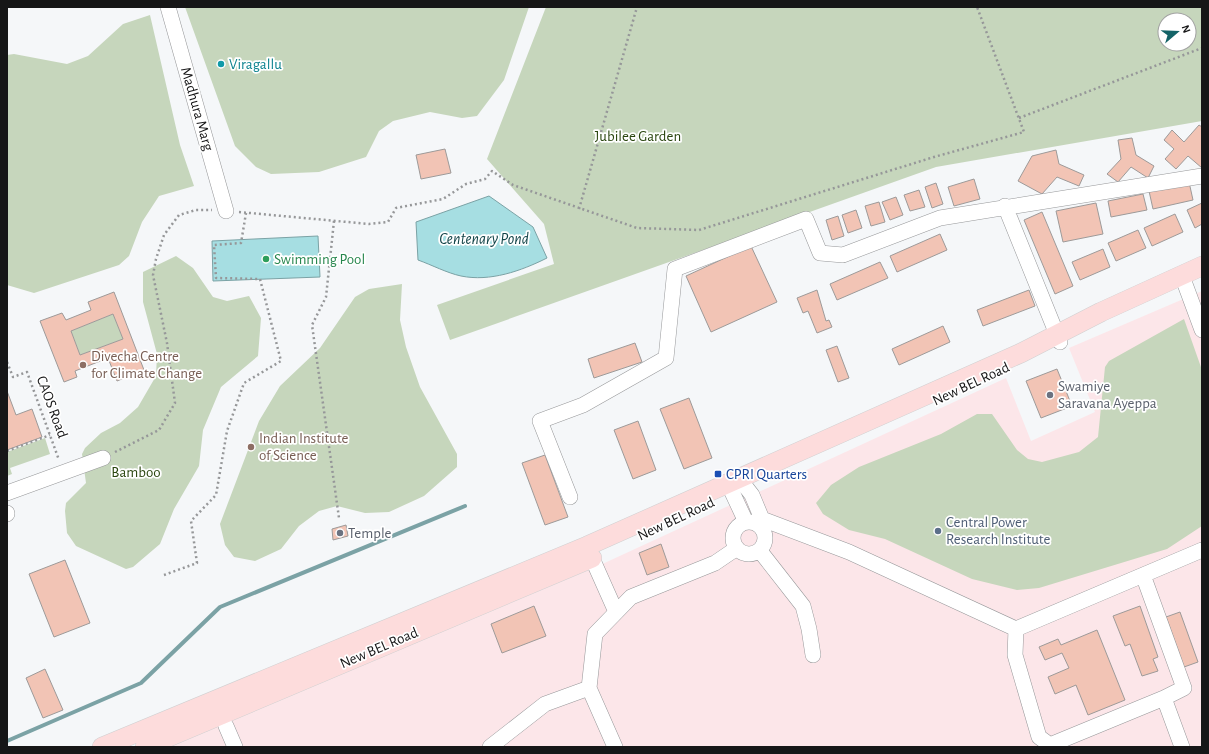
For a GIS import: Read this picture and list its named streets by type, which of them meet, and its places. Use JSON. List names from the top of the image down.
{
  "streets": {
    "main road": ["New BEL Road"],
    "street": ["Madhura Marg"],
    "path": ["CAOS Road"]
  },
  "water": ["Centenary Pond"],
  "parks": ["Jubilee Garden", "Bamboo"],
  "places": {
    "other": [
      "Viragallu",
      "Swimming Pool",
      "Divecha Centre for Climate Change",
      "Swamiye Saravana Ayeppa",
      "Indian Institute of Science",
      "Central Power Research Institute",
      "Temple"
    ],
    "transit": ["CPRI Quarters"]
  },
  "north": "right"
}
